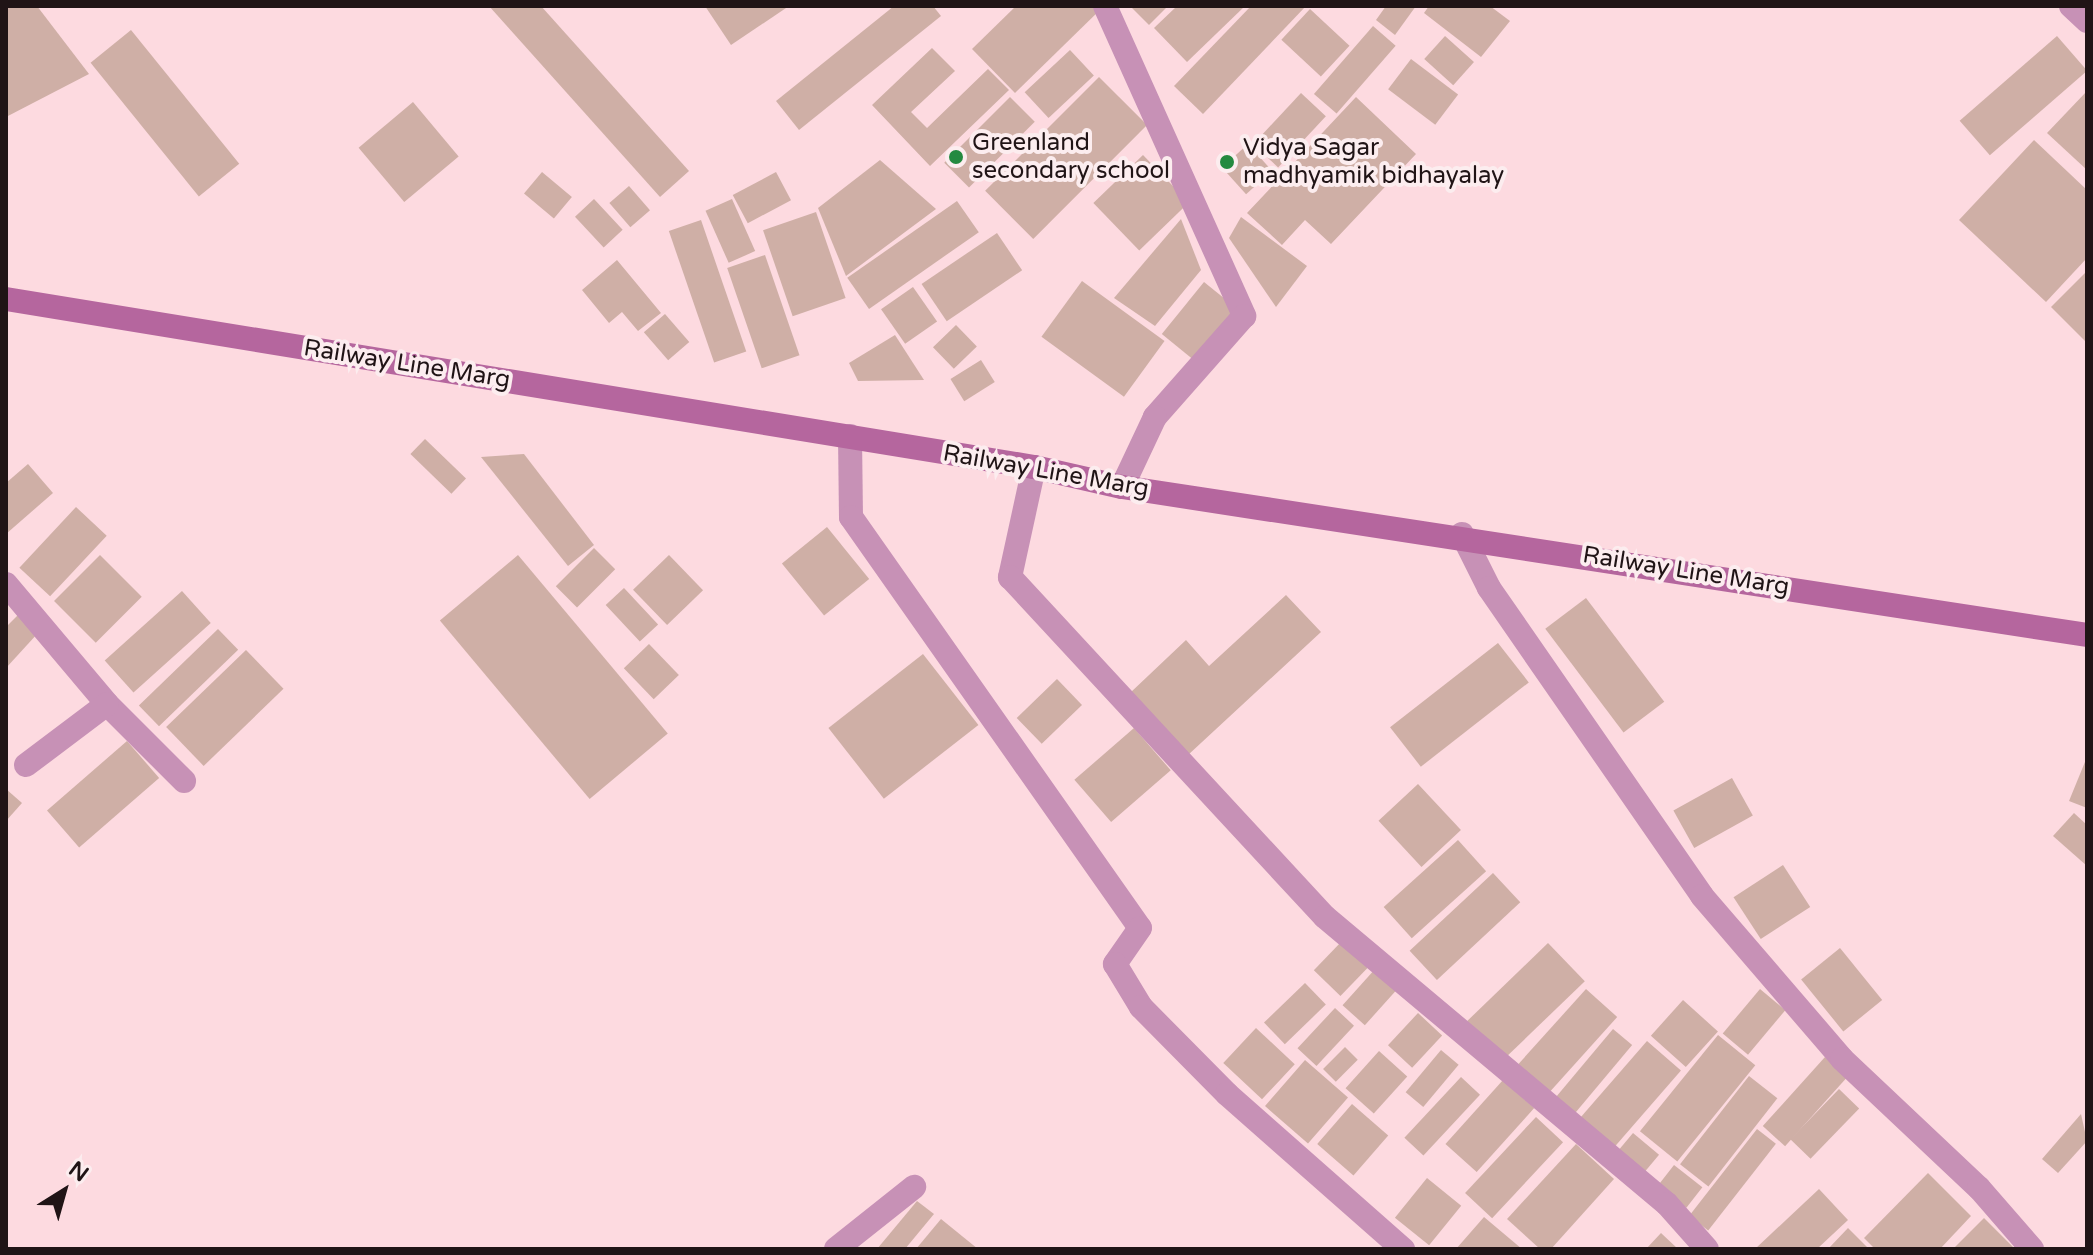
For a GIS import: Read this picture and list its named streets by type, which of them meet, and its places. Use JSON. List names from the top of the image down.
{
  "streets": {
    "main road": ["Railway Line Marg"]
  },
  "places": ["Greenland secondary school", "Vidya Sagar madhyamik bidhayalay"],
  "north": "top right"
}
